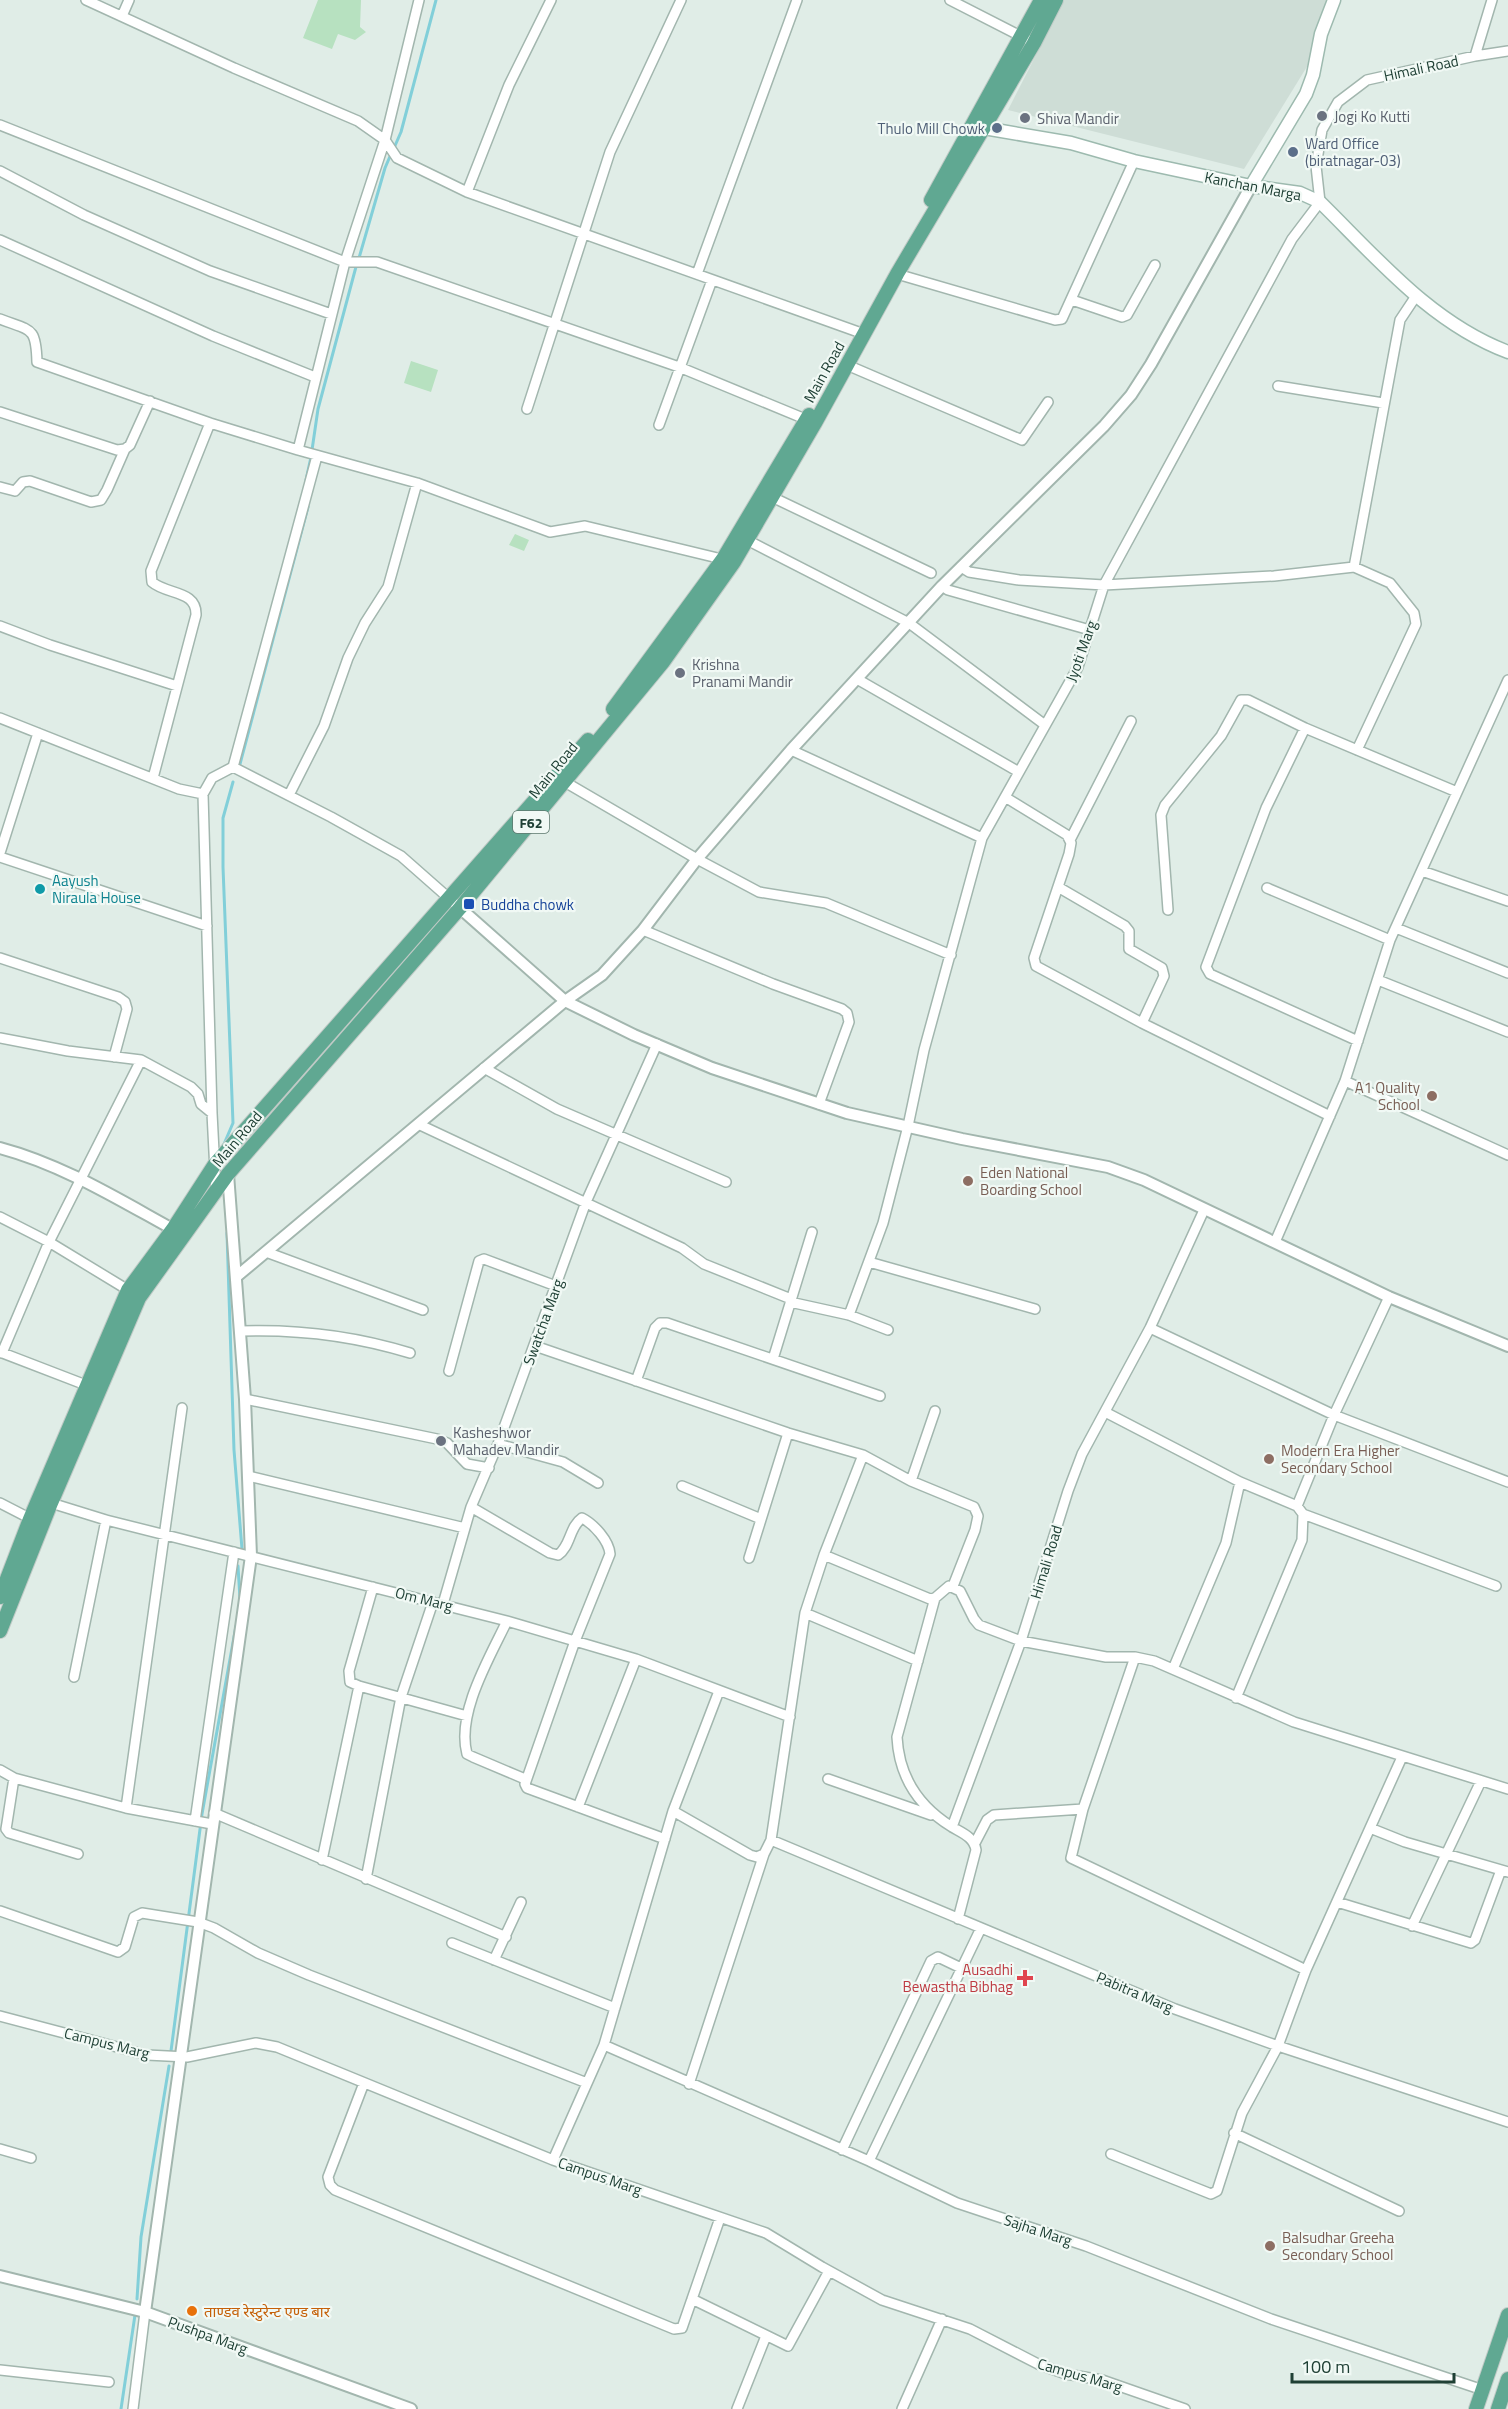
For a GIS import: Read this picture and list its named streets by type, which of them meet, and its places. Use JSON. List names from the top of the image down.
{
  "streets": {
    "main road": ["Kanchan Marga", "Main Road", "F62"],
    "street": [
      "Himali Road",
      "Jyoti Marg",
      "Swatcha Marg",
      "Om Marg",
      "Pabitra Marg",
      "Campus Marg",
      "Sajha Marg",
      "Pushpa Marg"
    ]
  },
  "crossings": [
    ["Himali Road", "Kanchan Marga"],
    ["Himali Road", "Jyoti Marg"],
    ["Kanchan Marga", "Main Road"],
    ["Kanchan Marga", "Jyoti Marg"],
    ["Main Road", "Om Marg"],
    ["Swatcha Marg", "Om Marg"]
  ],
  "places": {
    "other": [
      "Jogi Ko Kutti",
      "Shiva Mandir",
      "Thulo Mill Chowk",
      "Ward Office (biratnagar-03)",
      "Krishna Pranami Mandir",
      "Aayush Niraula House",
      "A1 Quality School",
      "Eden National Boarding School",
      "Kasheshwor Mahadev Mandir",
      "Modern Era Higher Secondary School",
      "Balsudhar Greeha Secondary School",
      "ताण्डव रेस्टुरेन्ट एण्ड बार"
    ],
    "transit": ["Buddha chowk"],
    "health": ["Ausadhi Bewastha Bibhag"]
  },
  "scale_bar": "100 m"
}
